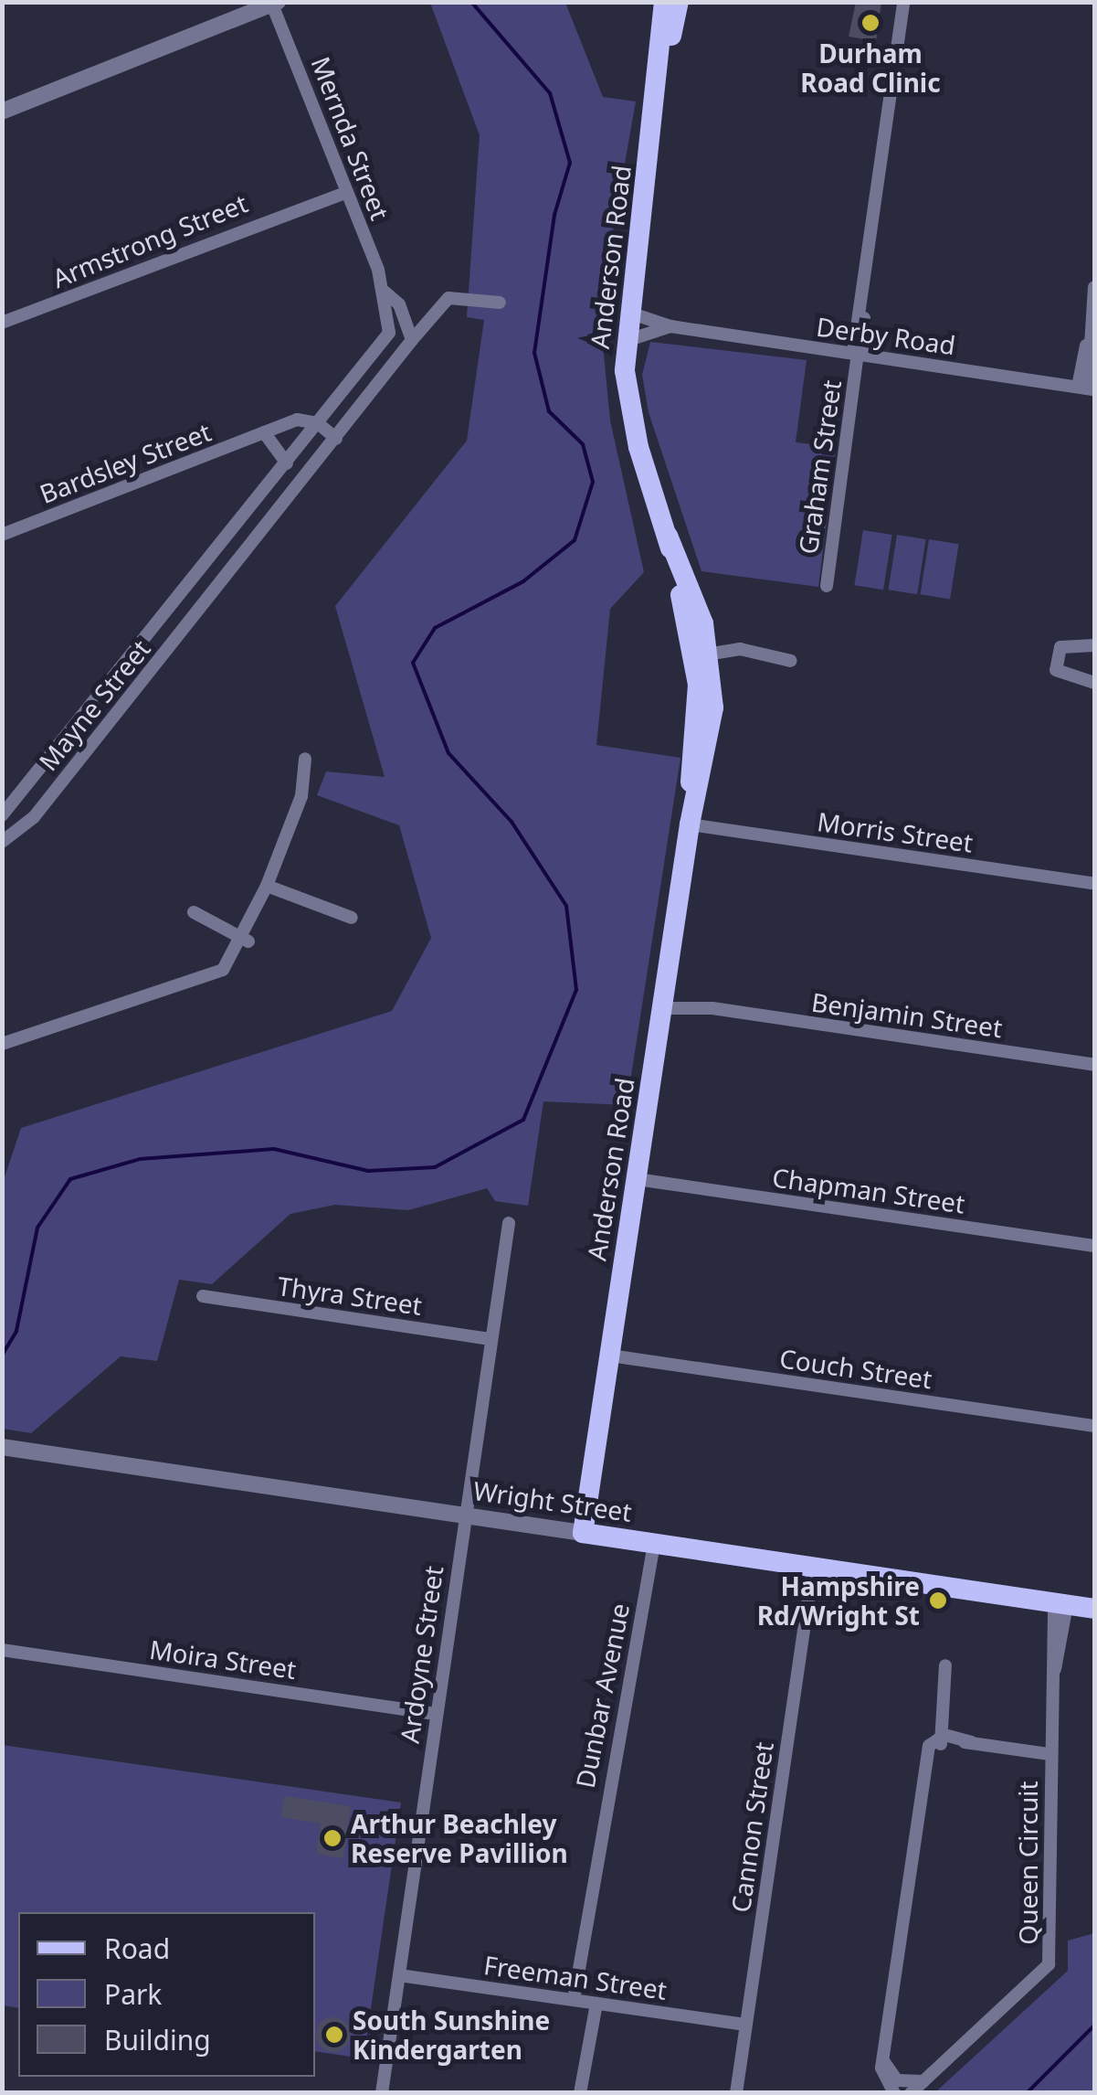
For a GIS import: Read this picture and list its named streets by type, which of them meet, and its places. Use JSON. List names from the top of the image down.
{
  "streets": {
    "main road": ["Anderson Road", "Wright Street"],
    "street": [
      "Mernda Street",
      "Armstrong Street",
      "Derby Road",
      "Bardsley Street",
      "Graham Street",
      "Mayne Street",
      "Morris Street",
      "Benjamin Street",
      "Chapman Street",
      "Thyra Street",
      "Couch Street",
      "Ardoyne Street",
      "Moira Street",
      "Dunbar Avenue",
      "Cannon Street",
      "Queen Circuit",
      "Freeman Street"
    ]
  },
  "crossings": [
    ["Mernda Street", "Armstrong Street"],
    ["Mernda Street", "Mayne Street"],
    ["Anderson Road", "Derby Road"],
    ["Anderson Road", "Morris Street"],
    ["Anderson Road", "Benjamin Street"],
    ["Anderson Road", "Chapman Street"],
    ["Anderson Road", "Couch Street"],
    ["Anderson Road", "Wright Street"],
    ["Derby Road", "Graham Street"],
    ["Bardsley Street", "Mayne Street"],
    ["Thyra Street", "Ardoyne Street"],
    ["Wright Street", "Ardoyne Street"],
    ["Wright Street", "Dunbar Avenue"],
    ["Wright Street", "Cannon Street"],
    ["Wright Street", "Queen Circuit"],
    ["Ardoyne Street", "Moira Street"],
    ["Ardoyne Street", "Freeman Street"],
    ["Dunbar Avenue", "Freeman Street"],
    ["Cannon Street", "Freeman Street"]
  ],
  "places": [
    "Durham Road Clinic",
    "Hampshire Rd/Wright St",
    "Arthur Beachley Reserve Pavillion",
    "South Sunshine Kindergarten"
  ],
  "legend": ["Road", "Park", "Building"]
}
